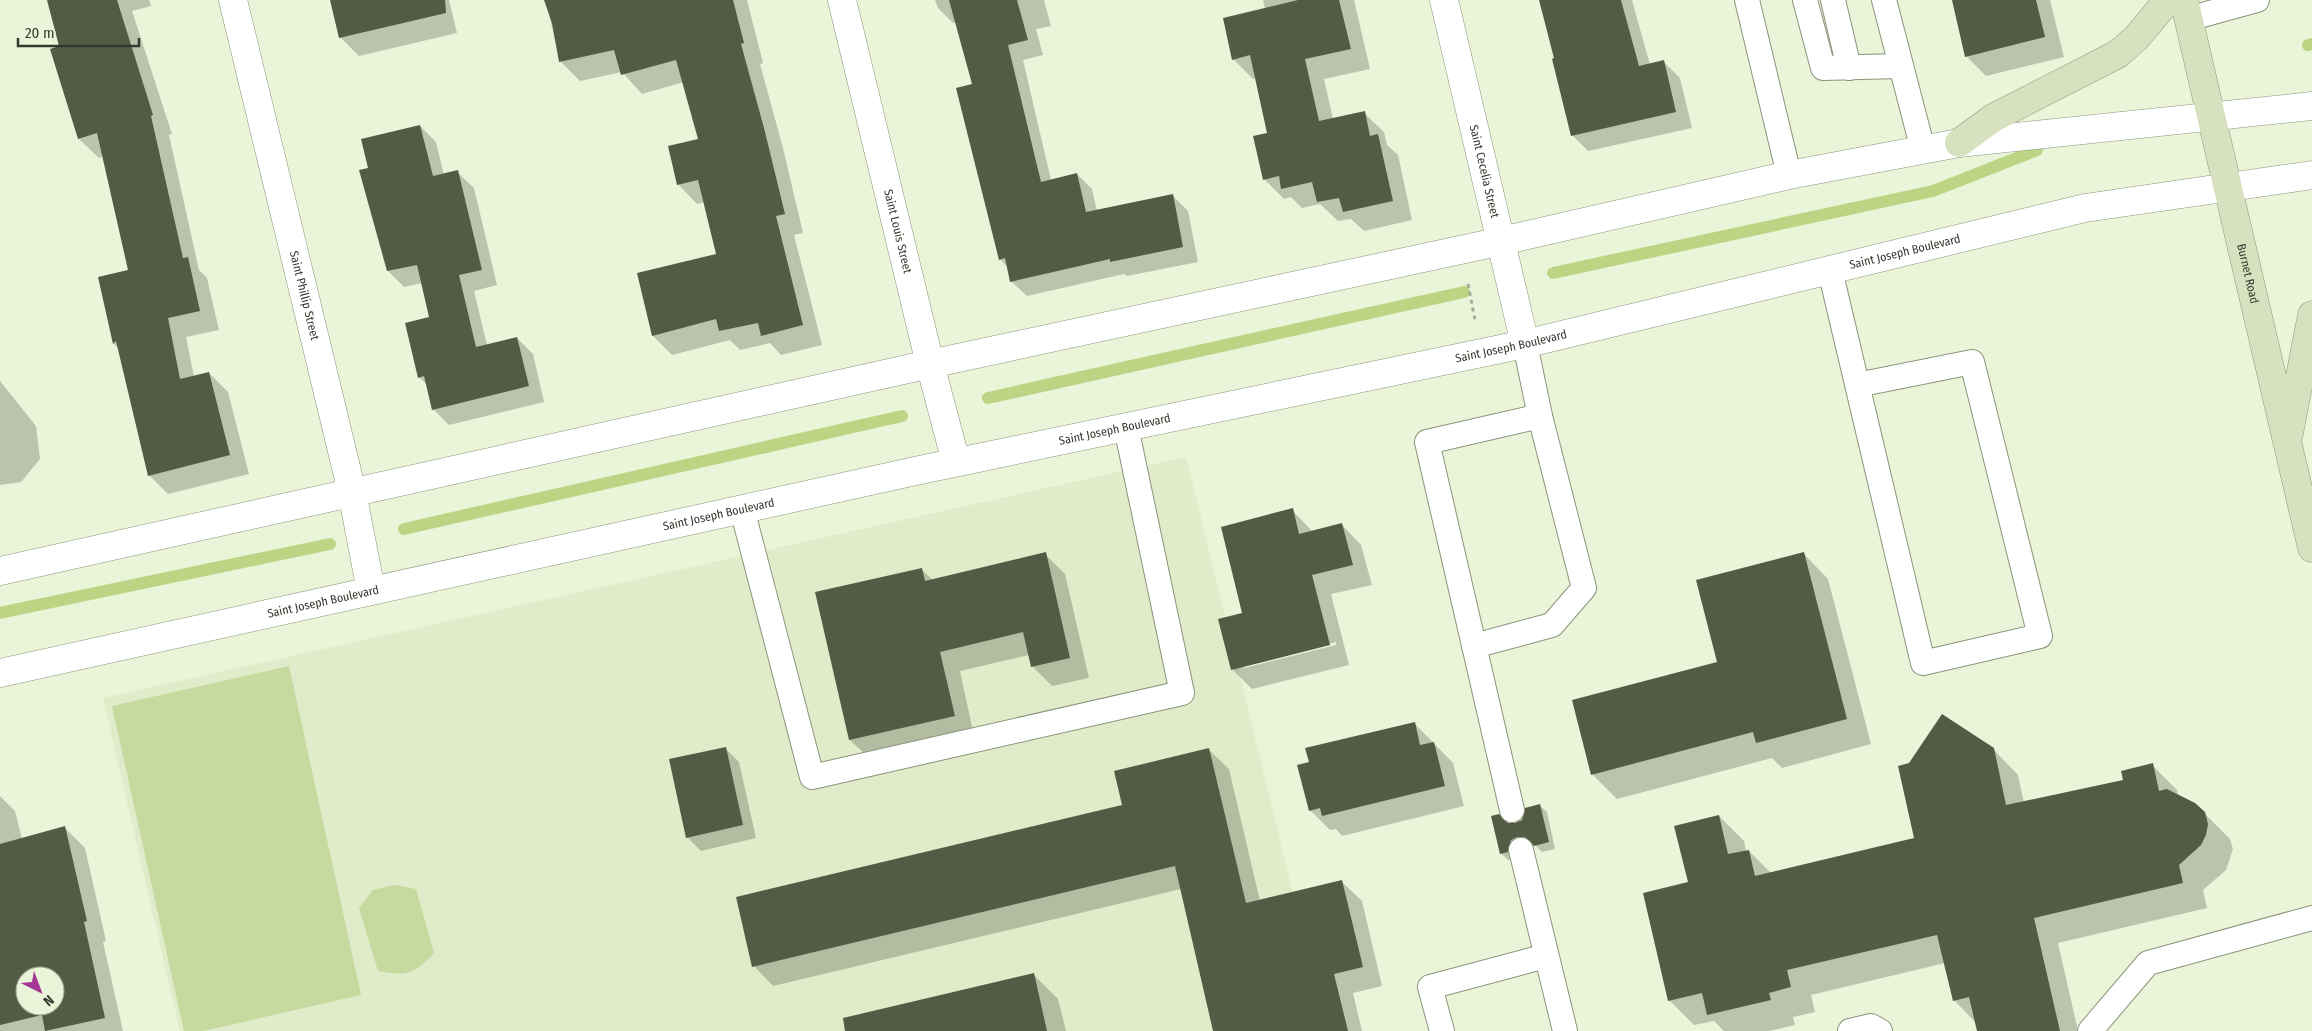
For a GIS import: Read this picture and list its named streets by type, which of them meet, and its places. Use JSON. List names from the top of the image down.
{
  "streets": {
    "main road": ["Burnet Road"],
    "street": [
      "Saint Cecelia Street",
      "Saint Louis Street",
      "Saint Joseph Boulevard",
      "Saint Phillip Street"
    ]
  },
  "crossings": [
    ["Saint Cecelia Street", "Saint Joseph Boulevard"],
    ["Saint Louis Street", "Saint Joseph Boulevard"],
    ["Saint Joseph Boulevard", "Burnet Road"],
    ["Saint Joseph Boulevard", "Saint Phillip Street"]
  ],
  "scale_bar": "20 m",
  "north": "bottom right"
}
